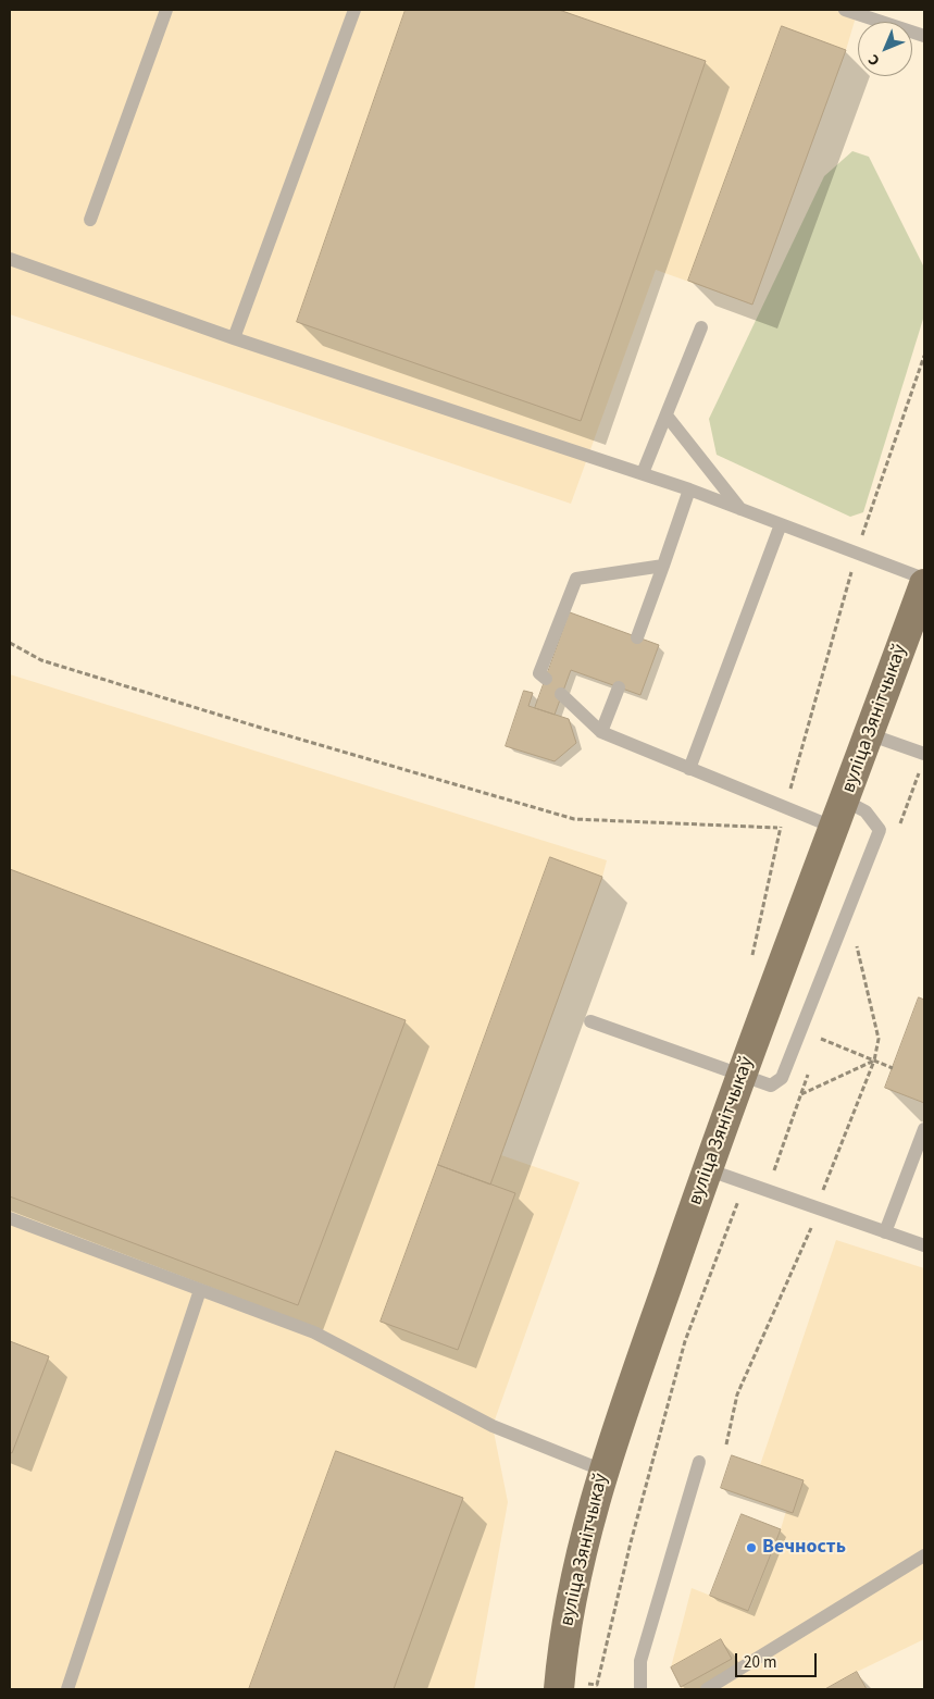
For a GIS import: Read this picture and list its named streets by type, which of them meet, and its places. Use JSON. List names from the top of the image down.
{
  "streets": {
    "main road": ["вуліца Зянітчыкаў"]
  },
  "places": ["Вечность"],
  "scale_bar": "20 m",
  "north": "bottom left"
}
